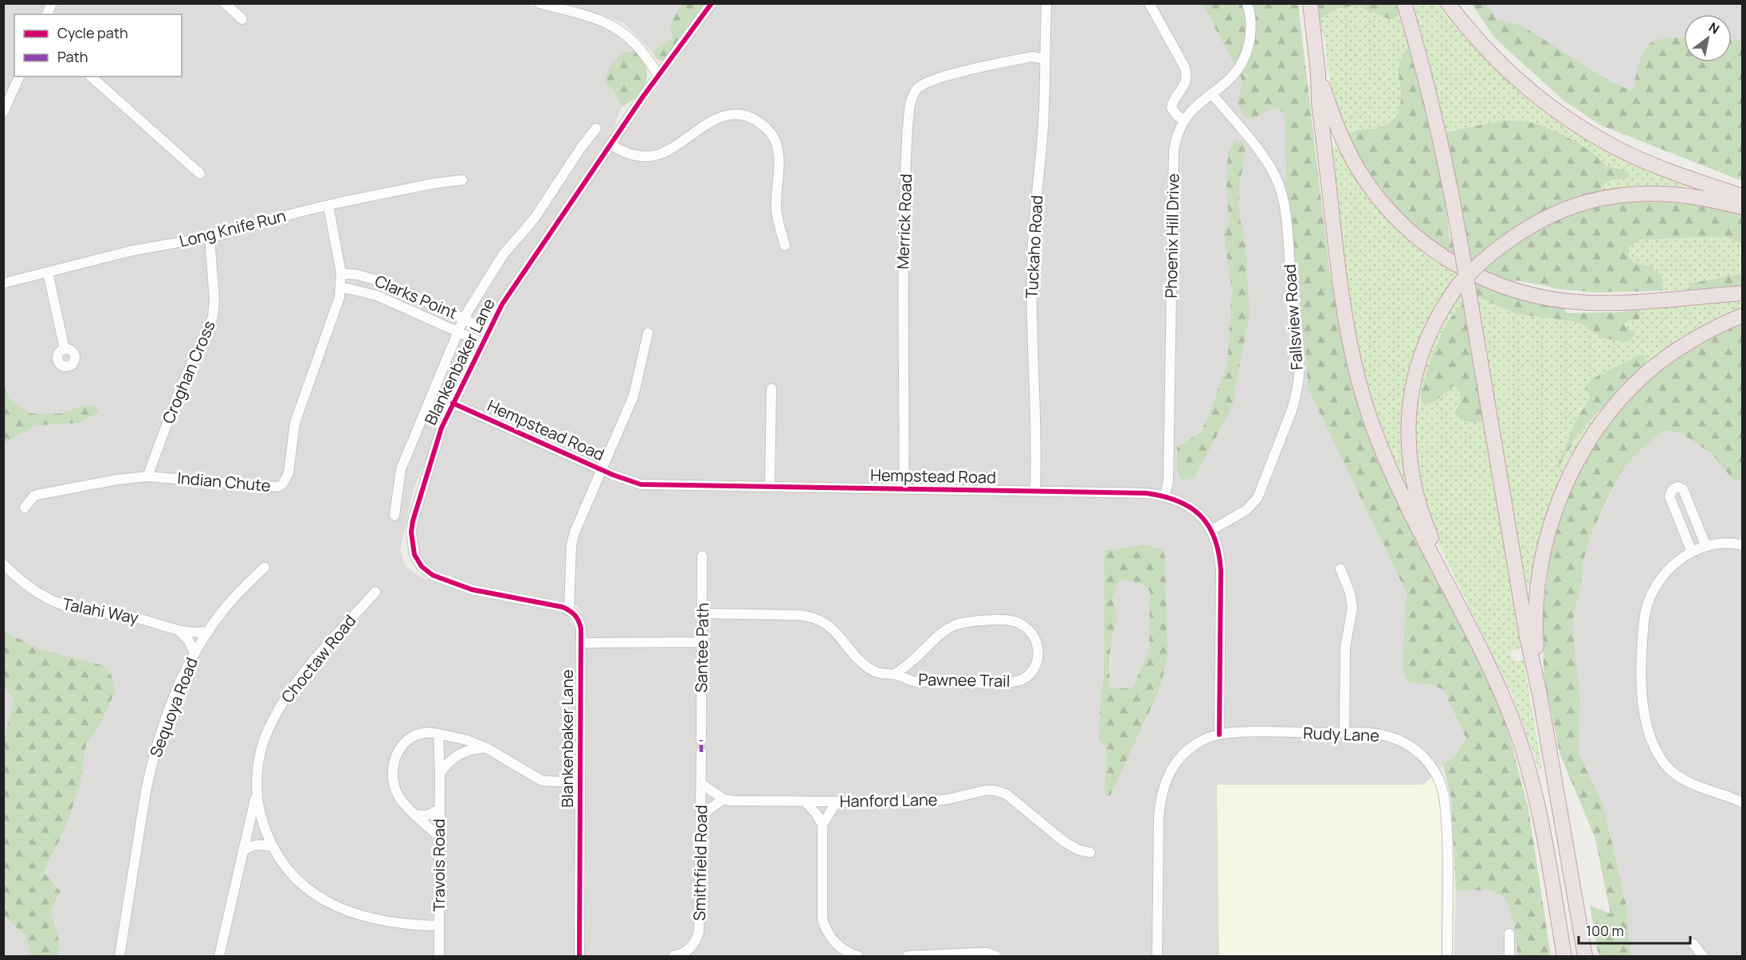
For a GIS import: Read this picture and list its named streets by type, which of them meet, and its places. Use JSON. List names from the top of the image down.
{
  "streets": {
    "street": [
      "Merrick Road",
      "Long Knife Run",
      "Phoenix Hill Drive",
      "Tuckaho Road",
      "Clarks Point",
      "Fallsview Road",
      "Blankenbaker Lane",
      "Croghan Cross",
      "Hempstead Road",
      "Indian Chute",
      "Talahi Way",
      "Santee Path",
      "Choctaw Road",
      "Pawnee Trail",
      "Sequoya Road",
      "Rudy Lane",
      "Hanford Lane",
      "Smithfield Road",
      "Travois Road"
    ]
  },
  "crossings": [
    ["Merrick Road", "Tuckaho Road"],
    ["Merrick Road", "Hempstead Road"],
    ["Long Knife Run", "Croghan Cross"],
    ["Long Knife Run", "Indian Chute"],
    ["Phoenix Hill Drive", "Fallsview Road"],
    ["Phoenix Hill Drive", "Hempstead Road"],
    ["Tuckaho Road", "Hempstead Road"],
    ["Clarks Point", "Blankenbaker Lane"],
    ["Clarks Point", "Indian Chute"],
    ["Fallsview Road", "Hempstead Road"],
    ["Blankenbaker Lane", "Hempstead Road"],
    ["Croghan Cross", "Indian Chute"],
    ["Hempstead Road", "Rudy Lane"],
    ["Talahi Way", "Sequoya Road"],
    ["Santee Path", "Pawnee Trail"],
    ["Choctaw Road", "Travois Road"]
  ],
  "legend": ["Cycle path", "Path"],
  "scale_bar": "100 m",
  "north": "top right"
}
